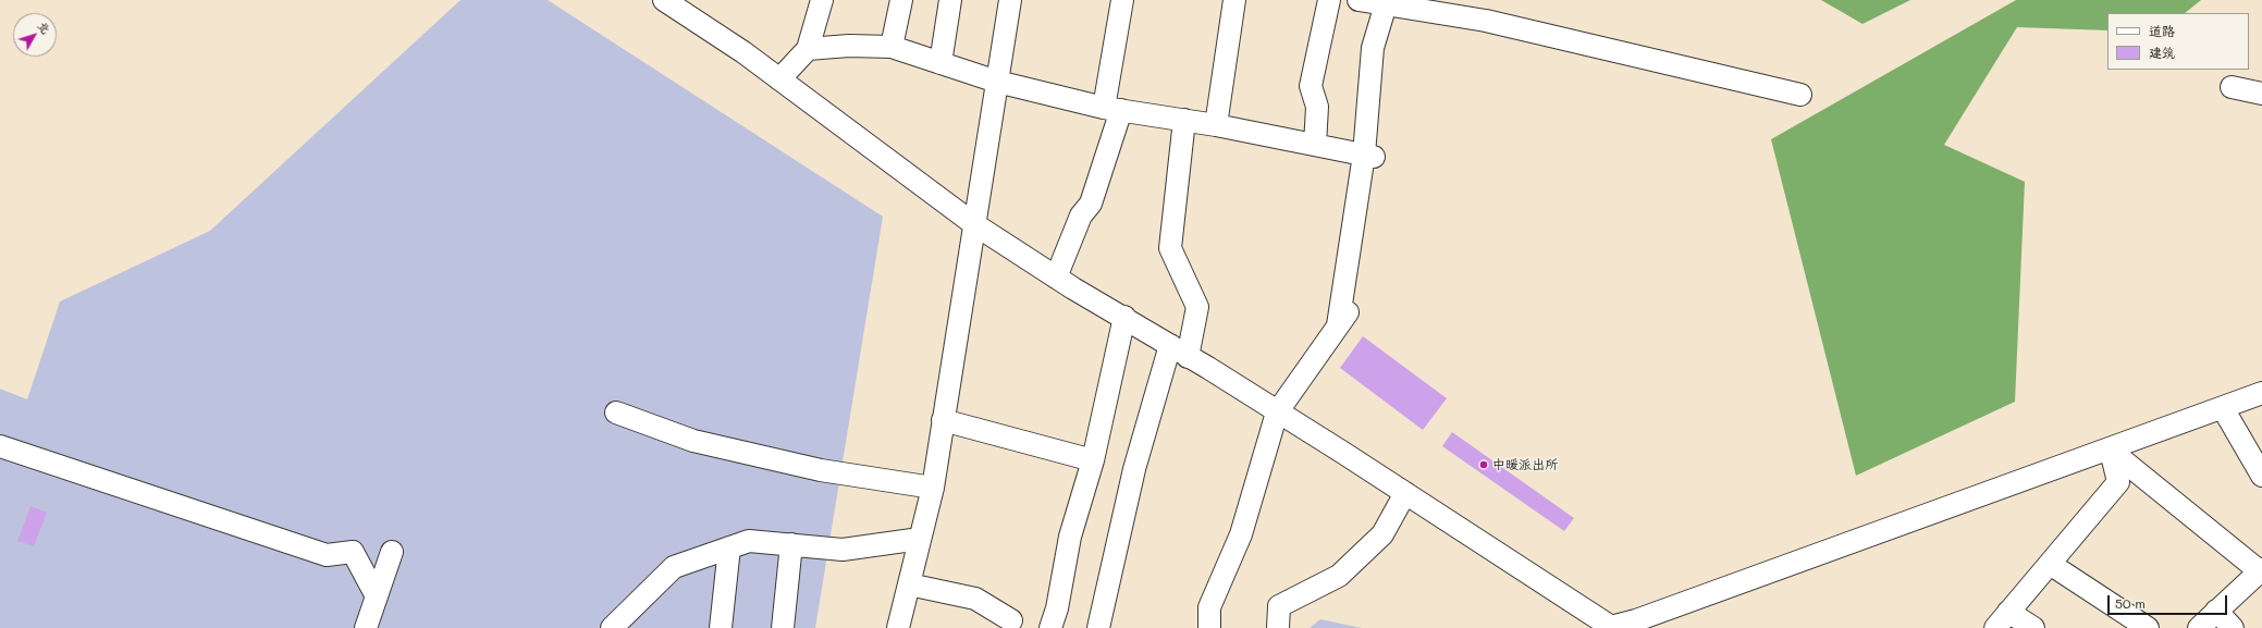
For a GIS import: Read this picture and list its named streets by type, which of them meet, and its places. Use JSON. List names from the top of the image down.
{
  "places": ["中暖派出所"],
  "legend": ["道路", "建筑"],
  "scale_bar": "50 m",
  "north": "top right"
}
